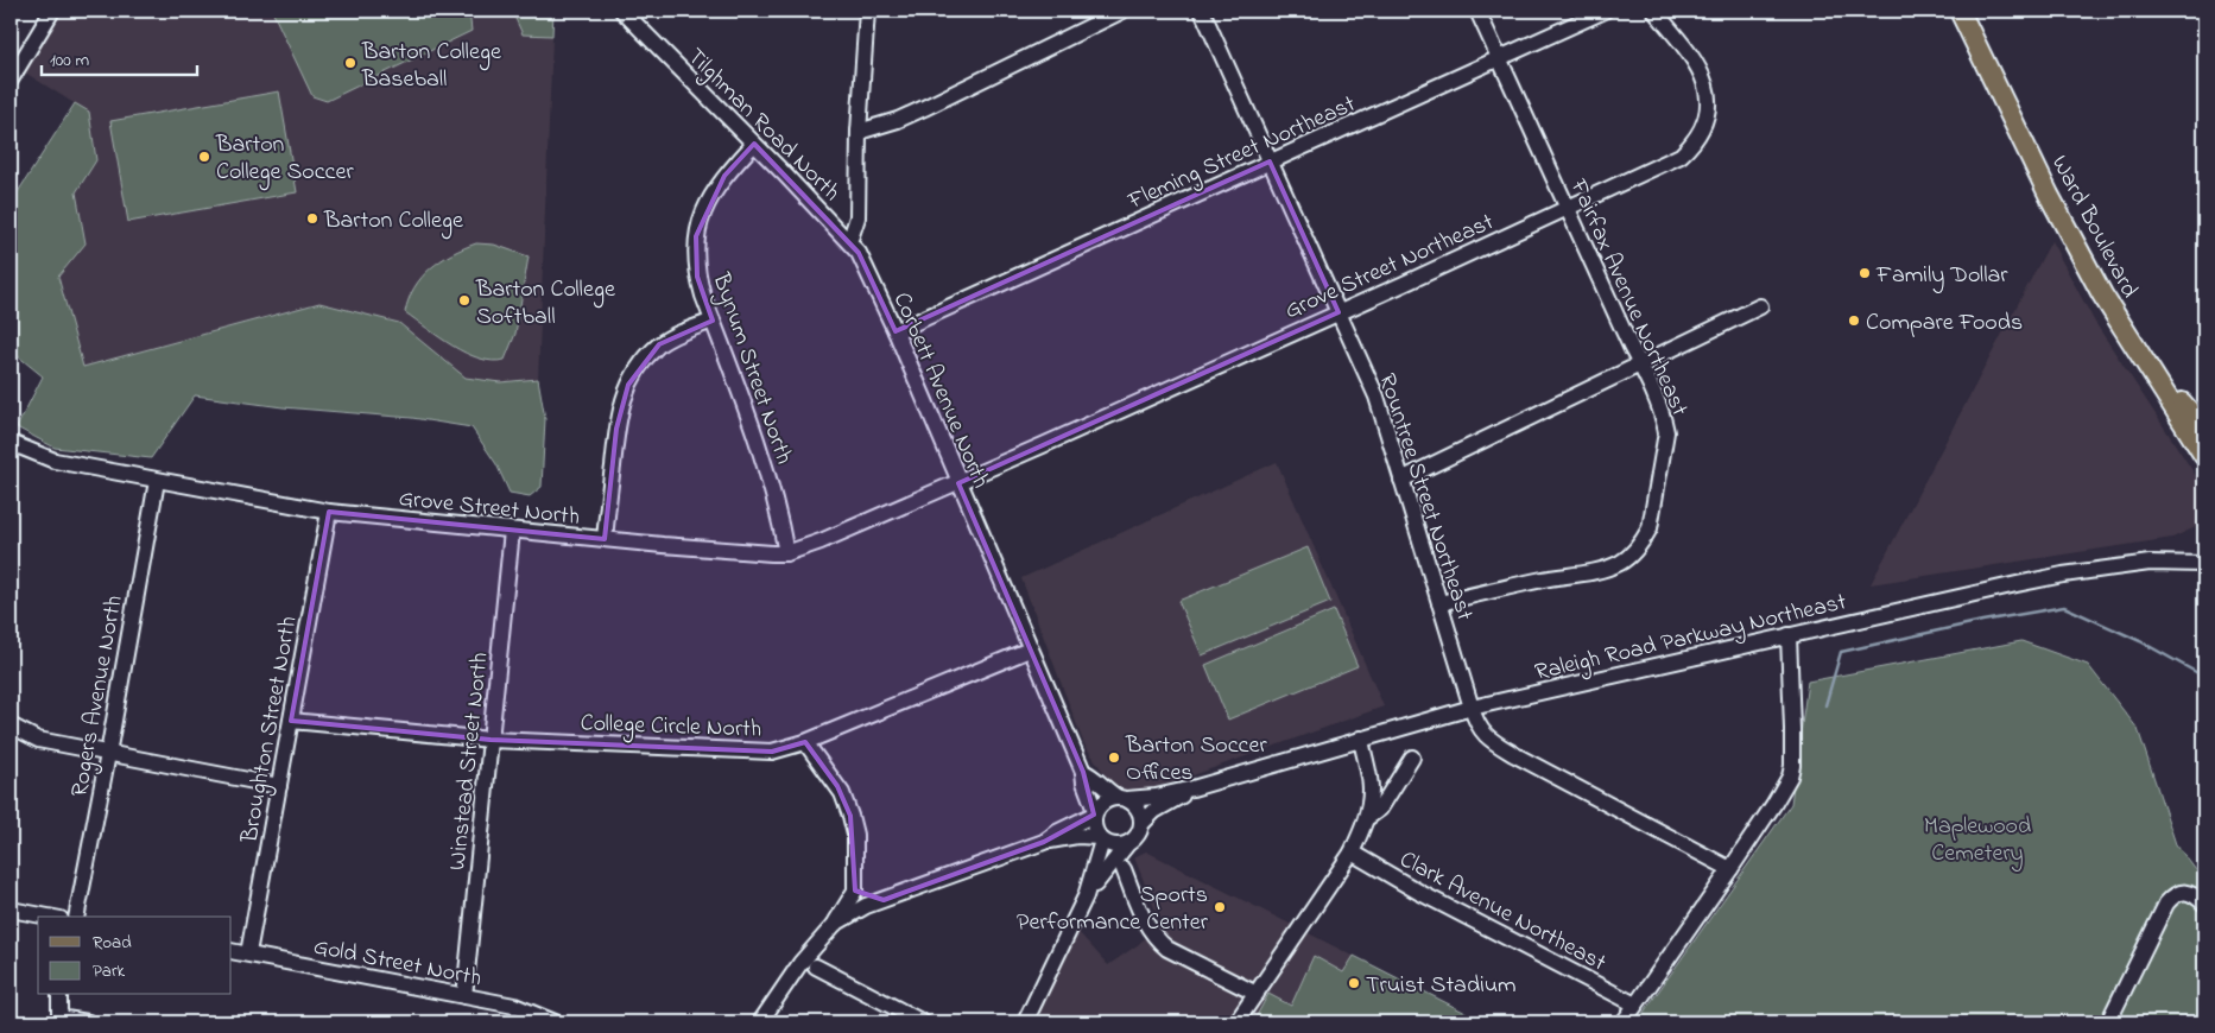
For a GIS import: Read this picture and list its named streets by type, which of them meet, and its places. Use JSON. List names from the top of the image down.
{
  "streets": {
    "main road": ["Ward Boulevard"],
    "street": [
      "Tilghman Road North",
      "Fleming Street Northeast",
      "Grove Street Northeast",
      "Fairfax Avenue Northeast",
      "Bynum Street North",
      "Corbett Avenue North",
      "Rountree Street Northeast",
      "Grove Street North",
      "Raleigh Road Parkway Northeast",
      "Rogers Avenue North",
      "College Circle North",
      "Broughton Street North",
      "Winstead Street North",
      "Clark Avenue Northeast",
      "Gold Street North"
    ]
  },
  "crossings": [
    ["Tilghman Road North", "Bynum Street North"],
    ["Tilghman Road North", "Corbett Avenue North"],
    ["Fleming Street Northeast", "Fairfax Avenue Northeast"],
    ["Fleming Street Northeast", "Corbett Avenue North"],
    ["Fleming Street Northeast", "Rountree Street Northeast"],
    ["Grove Street Northeast", "Fairfax Avenue Northeast"],
    ["Grove Street Northeast", "Corbett Avenue North"],
    ["Grove Street Northeast", "Rountree Street Northeast"],
    ["Grove Street Northeast", "Grove Street North"],
    ["Fairfax Avenue Northeast", "Rountree Street Northeast"],
    ["Bynum Street North", "Grove Street North"],
    ["Corbett Avenue North", "Grove Street North"],
    ["Corbett Avenue North", "Raleigh Road Parkway Northeast"],
    ["Corbett Avenue North", "College Circle North"],
    ["Rountree Street Northeast", "Raleigh Road Parkway Northeast"],
    ["Grove Street North", "Rogers Avenue North"],
    ["Grove Street North", "Broughton Street North"],
    ["Grove Street North", "Winstead Street North"],
    ["College Circle North", "Broughton Street North"],
    ["College Circle North", "Winstead Street North"],
    ["Broughton Street North", "Gold Street North"],
    ["Winstead Street North", "Gold Street North"]
  ],
  "parks": ["Maplewood Cemetery"],
  "places": [
    "Barton College Baseball",
    "Barton College Soccer",
    "Barton College",
    "Family Dollar",
    "Barton College Softball",
    "Compare Foods",
    "Barton Soccer Offices",
    "Sports Performance Center",
    "Truist Stadium"
  ],
  "legend": ["Road", "Park"],
  "scale_bar": "100 m"
}
